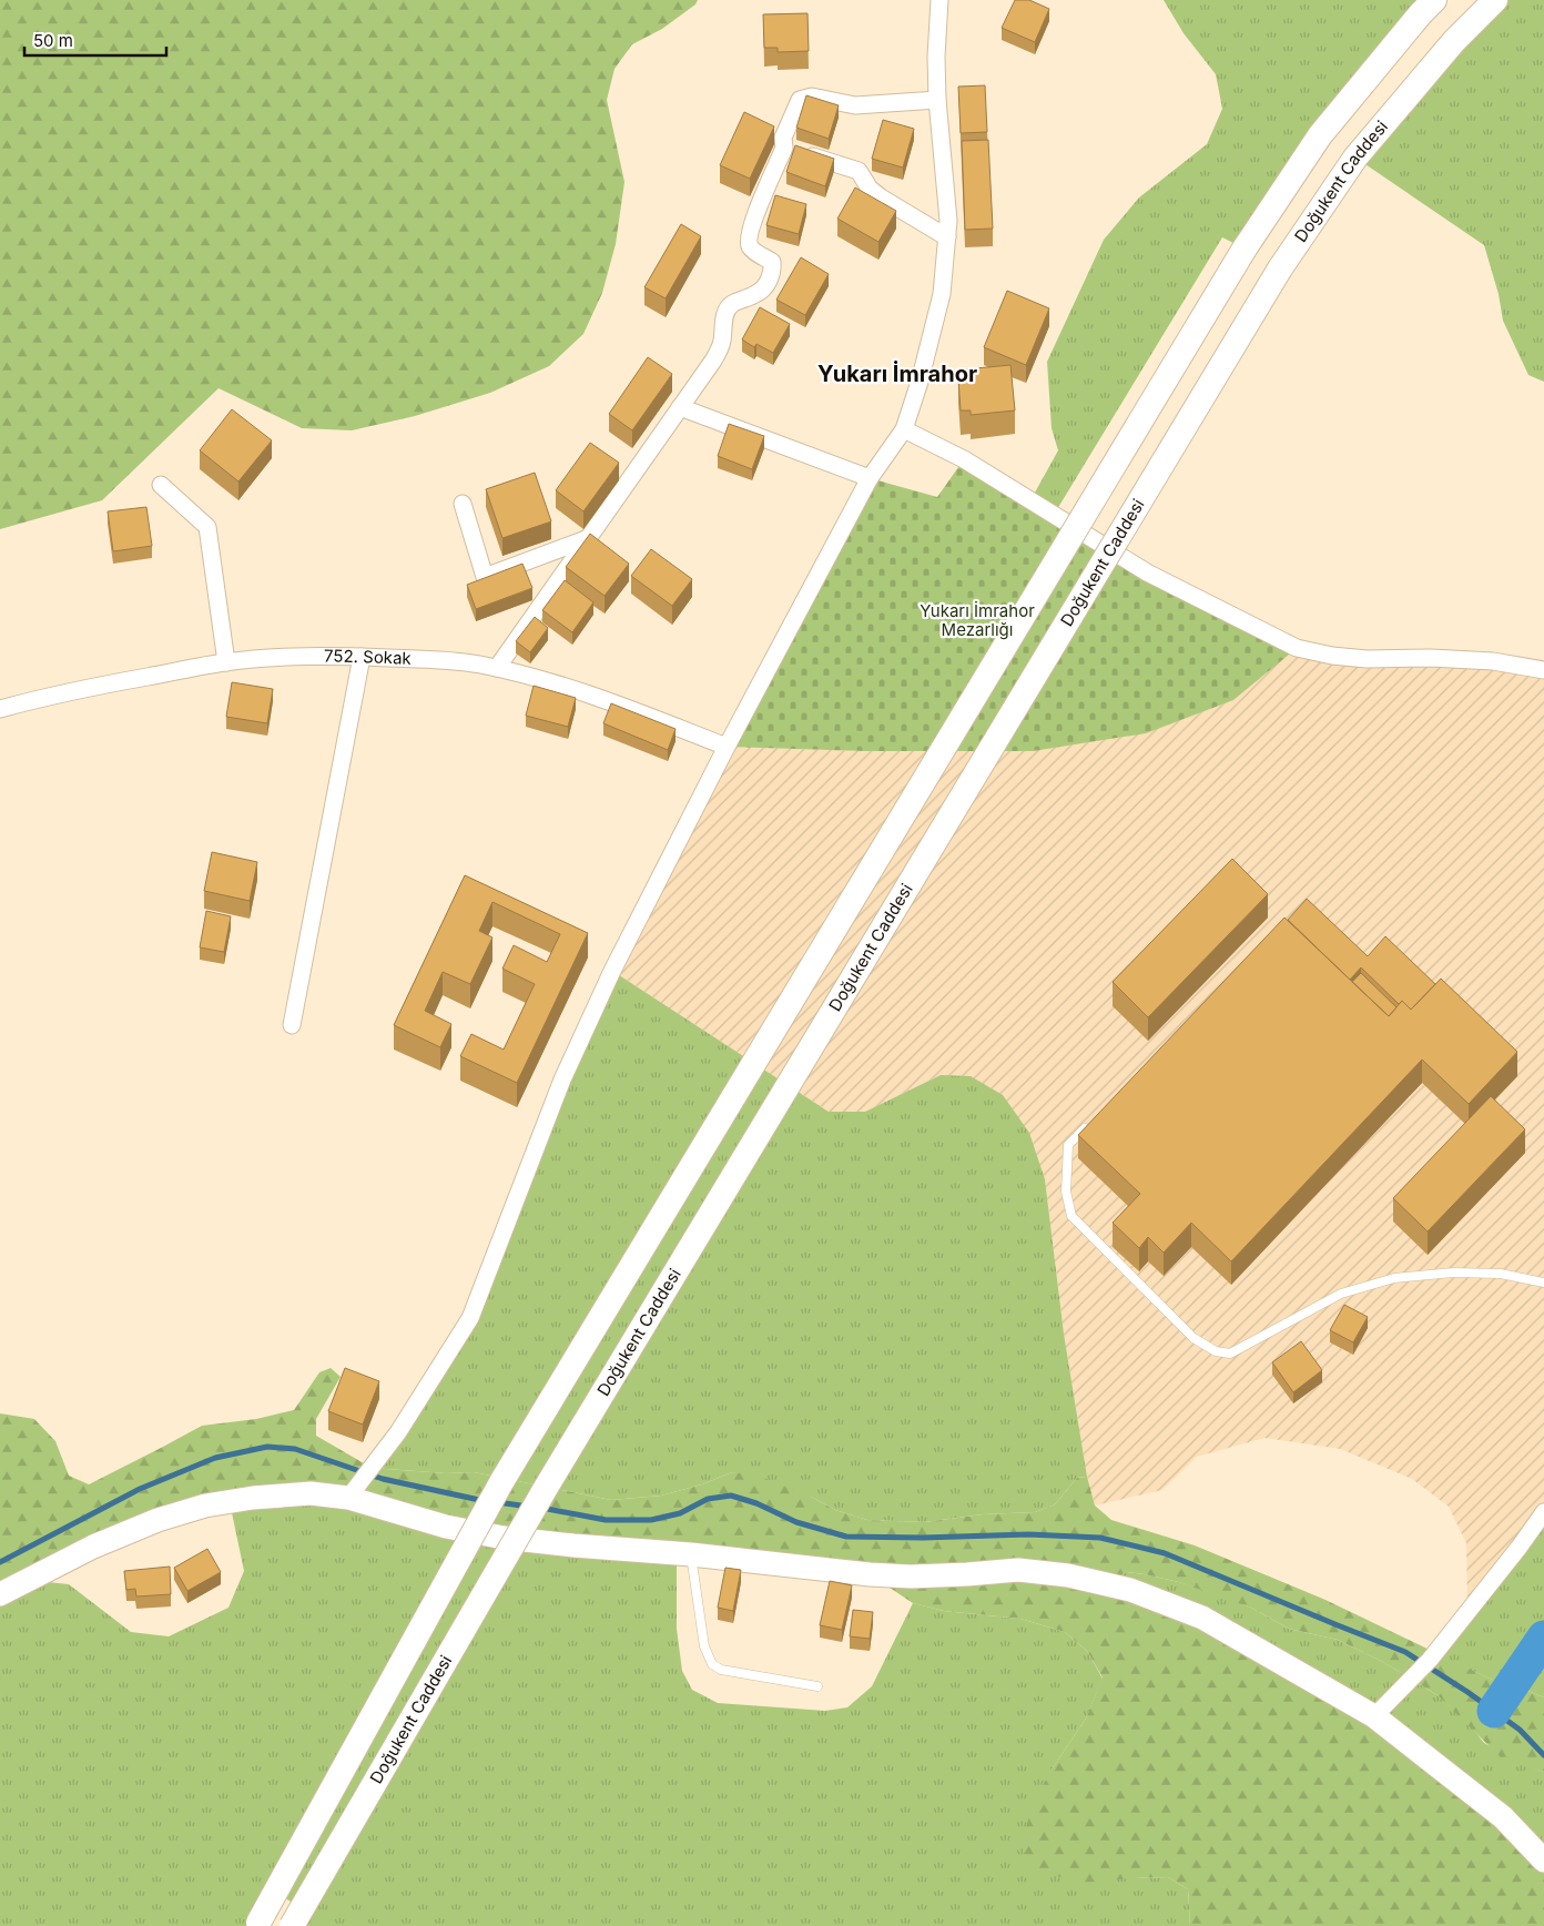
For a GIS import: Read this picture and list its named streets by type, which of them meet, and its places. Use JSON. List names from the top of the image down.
{
  "streets": {
    "main road": ["Doğukent Caddesi"],
    "street": ["752. Sokak"]
  },
  "districts": ["Yukarı İmrahor"],
  "parks": ["Yukarı İmrahor Mezarlığı"],
  "scale_bar": "50 m"
}
